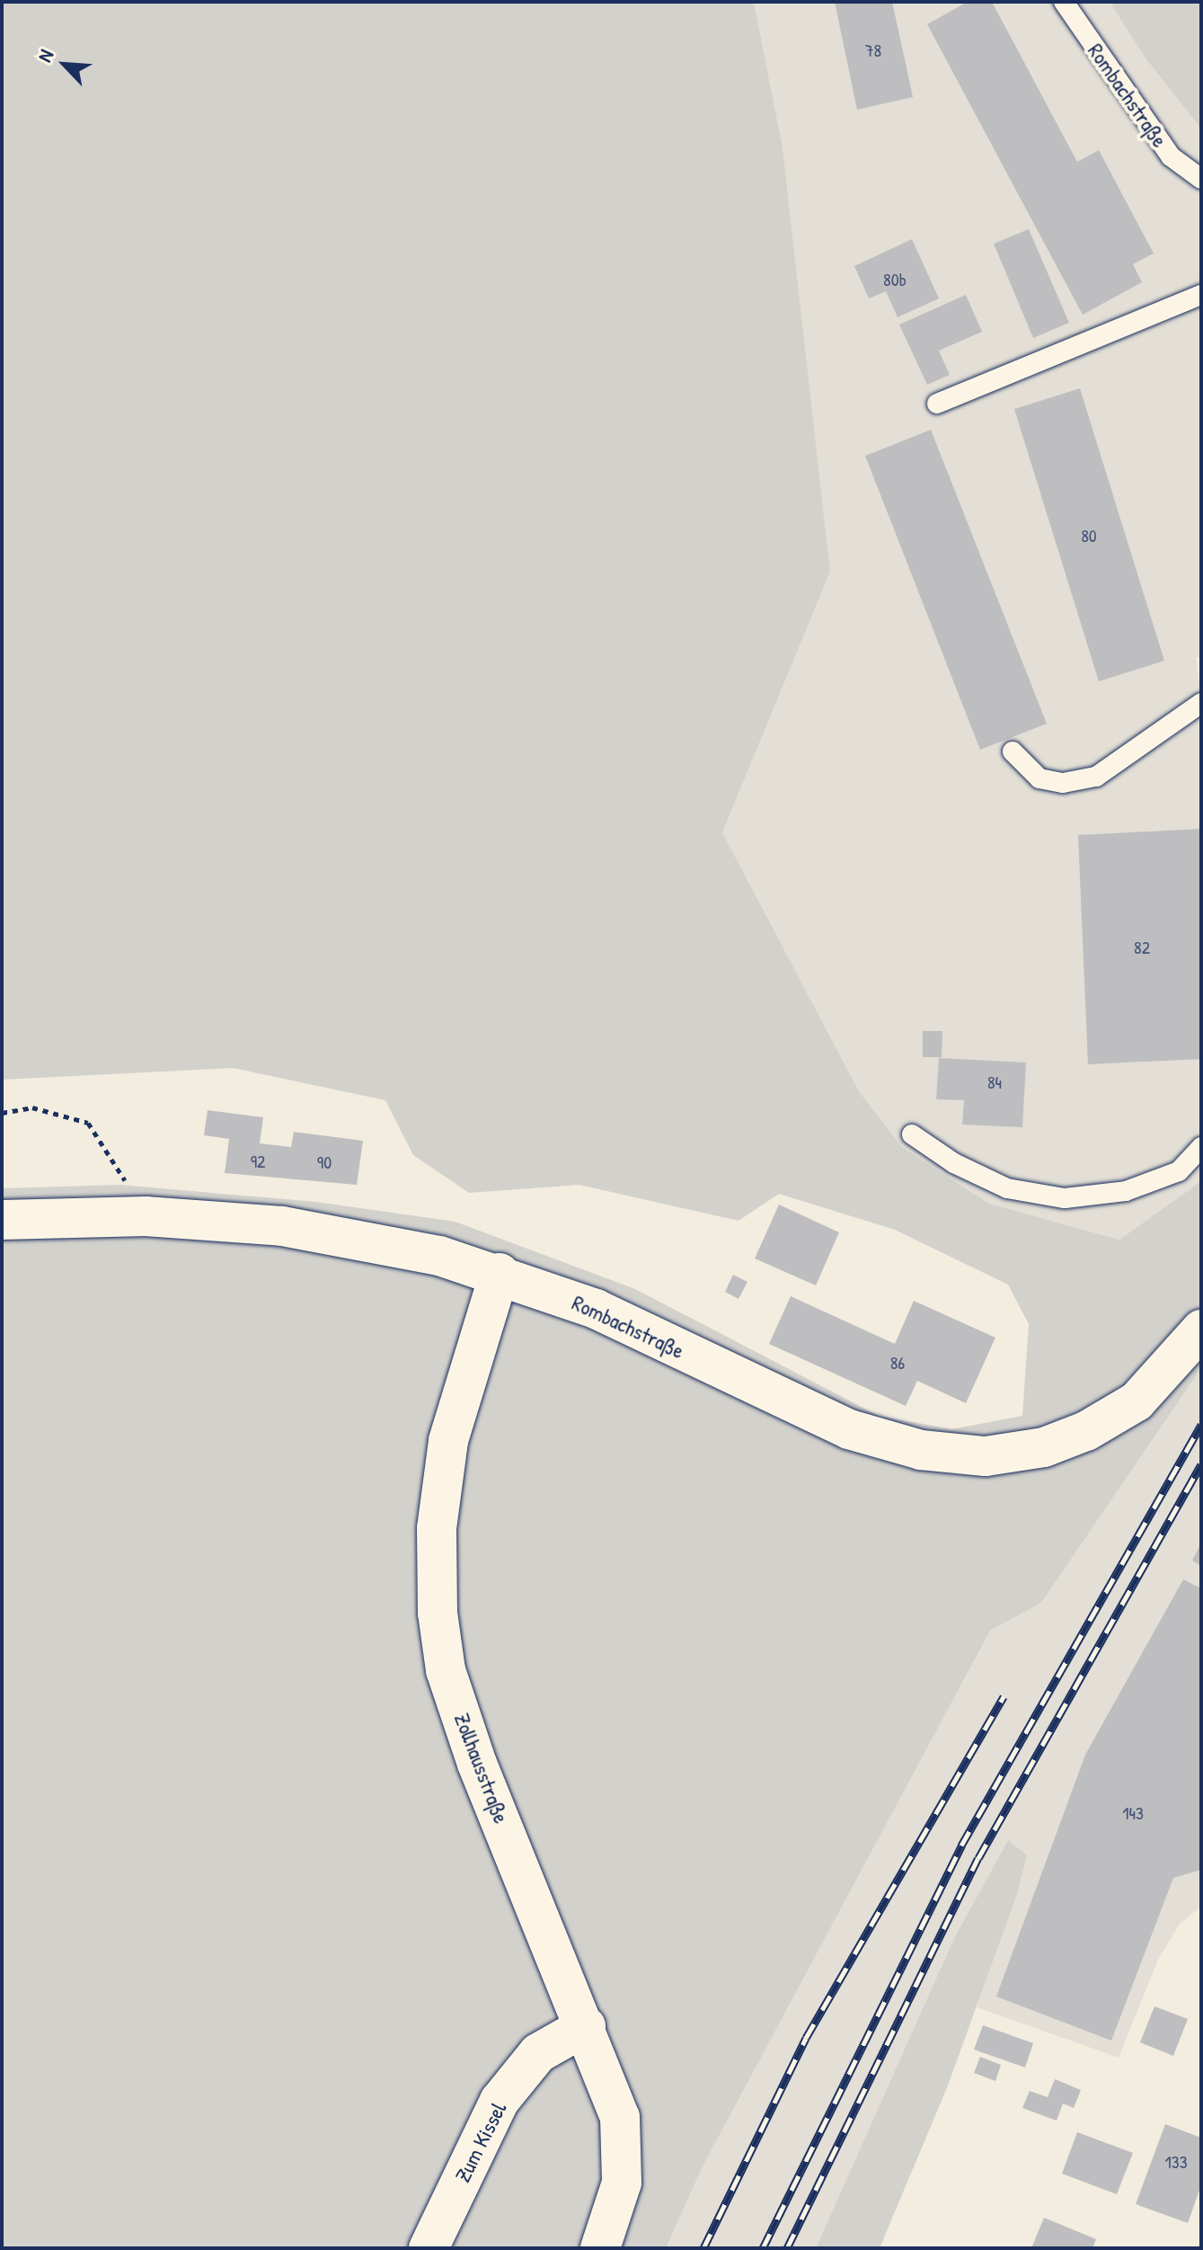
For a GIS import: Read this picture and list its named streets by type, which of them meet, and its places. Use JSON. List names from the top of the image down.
{
  "streets": {
    "street": ["Rombachstraße", "Zollhausstraße", "Zum Kissel"]
  },
  "crossings": [
    ["Rombachstraße", "Zollhausstraße"],
    ["Zollhausstraße", "Zum Kissel"]
  ],
  "house_numbers": [
    "78",
    "80b",
    "80",
    "82",
    "84",
    "92",
    "90",
    "86",
    "143",
    "133"
  ],
  "north": "top left"
}
